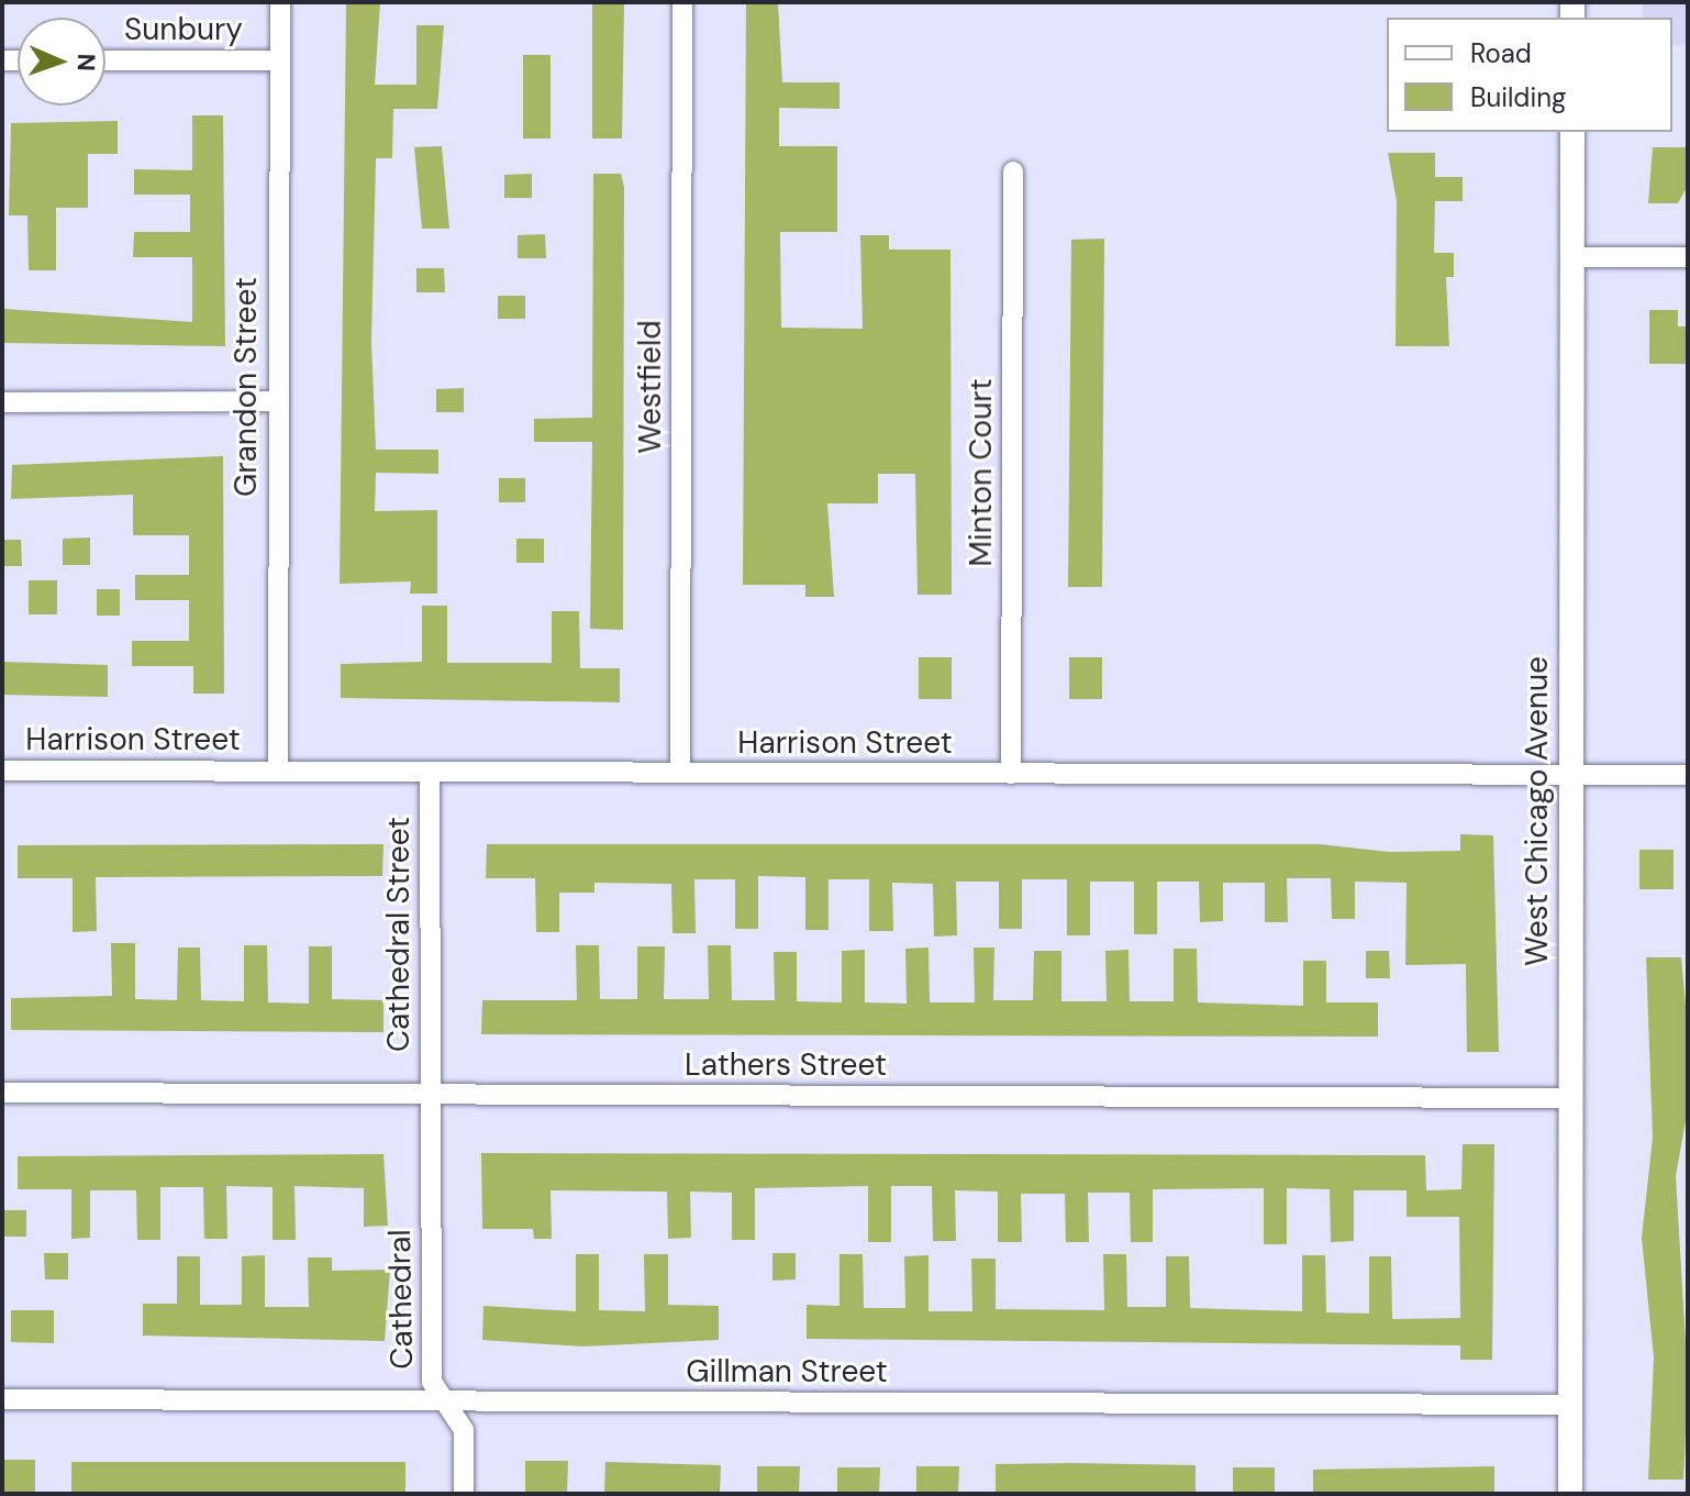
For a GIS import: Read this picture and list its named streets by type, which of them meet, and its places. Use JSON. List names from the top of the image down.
{
  "streets": {
    "street": [
      "Sunbury",
      "Grandon Street",
      "Westfield",
      "Minton Court",
      "Harrison Street",
      "West Chicago Avenue",
      "Cathedral Street",
      "Lathers Street",
      "Cathedral",
      "Gillman Street"
    ]
  },
  "crossings": [
    ["Sunbury", "Grandon Street"],
    ["Grandon Street", "Harrison Street"],
    ["Westfield", "Harrison Street"],
    ["Minton Court", "Harrison Street"],
    ["Harrison Street", "West Chicago Avenue"],
    ["Harrison Street", "Cathedral Street"],
    ["West Chicago Avenue", "Lathers Street"],
    ["West Chicago Avenue", "Gillman Street"],
    ["Cathedral Street", "Lathers Street"],
    ["Cathedral Street", "Cathedral"],
    ["Lathers Street", "Cathedral"],
    ["Cathedral", "Gillman Street"]
  ],
  "legend": ["Road", "Building"],
  "north": "right"
}
